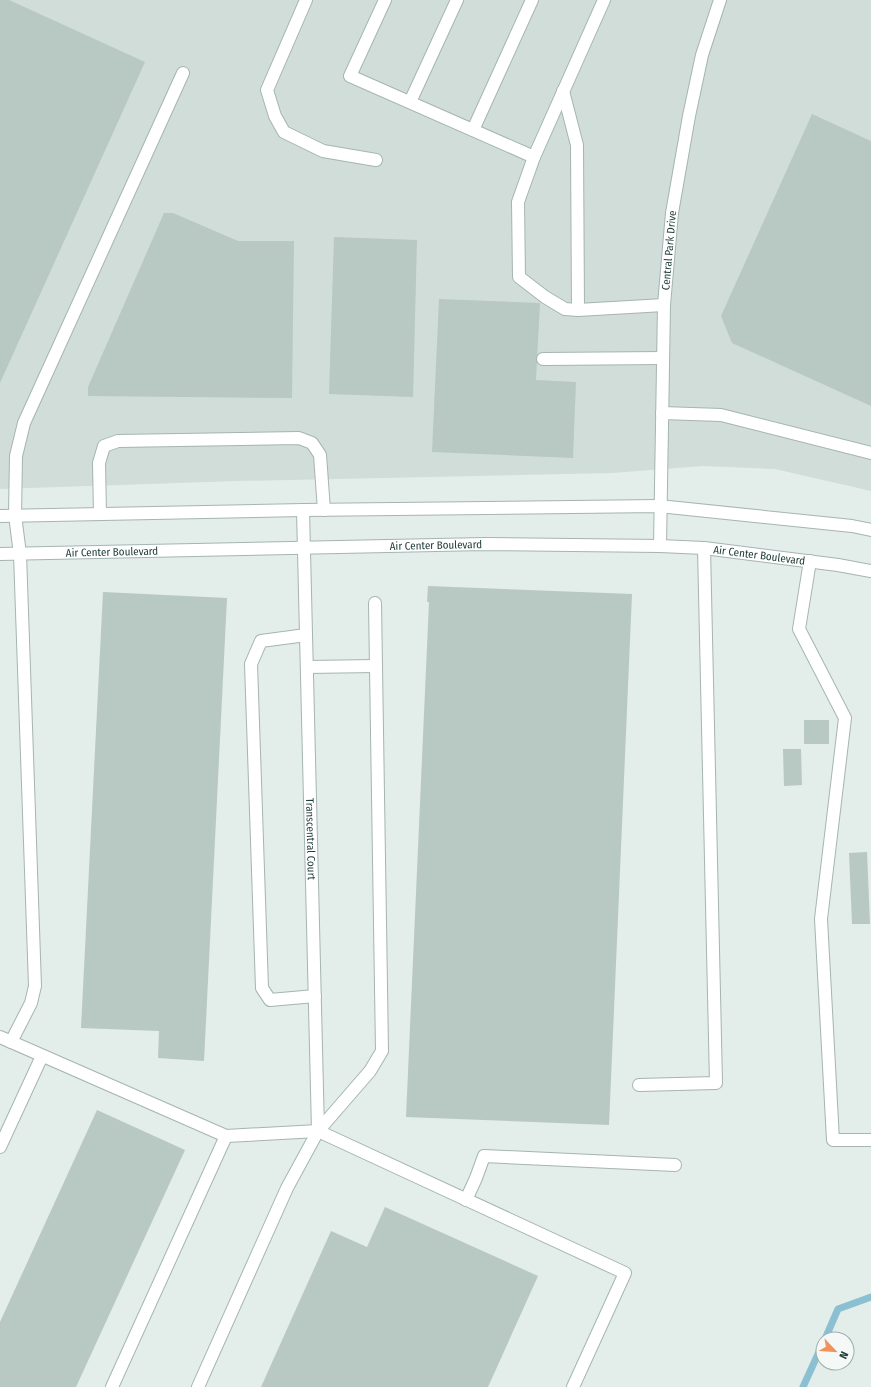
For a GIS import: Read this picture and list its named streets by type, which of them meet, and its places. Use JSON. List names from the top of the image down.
{
  "streets": {
    "street": ["Central Park Drive", "Air Center Boulevard", "Transcentral Court"]
  },
  "crossings": [
    ["Central Park Drive", "Air Center Boulevard"],
    ["Air Center Boulevard", "Transcentral Court"]
  ],
  "north": "bottom right"
}
